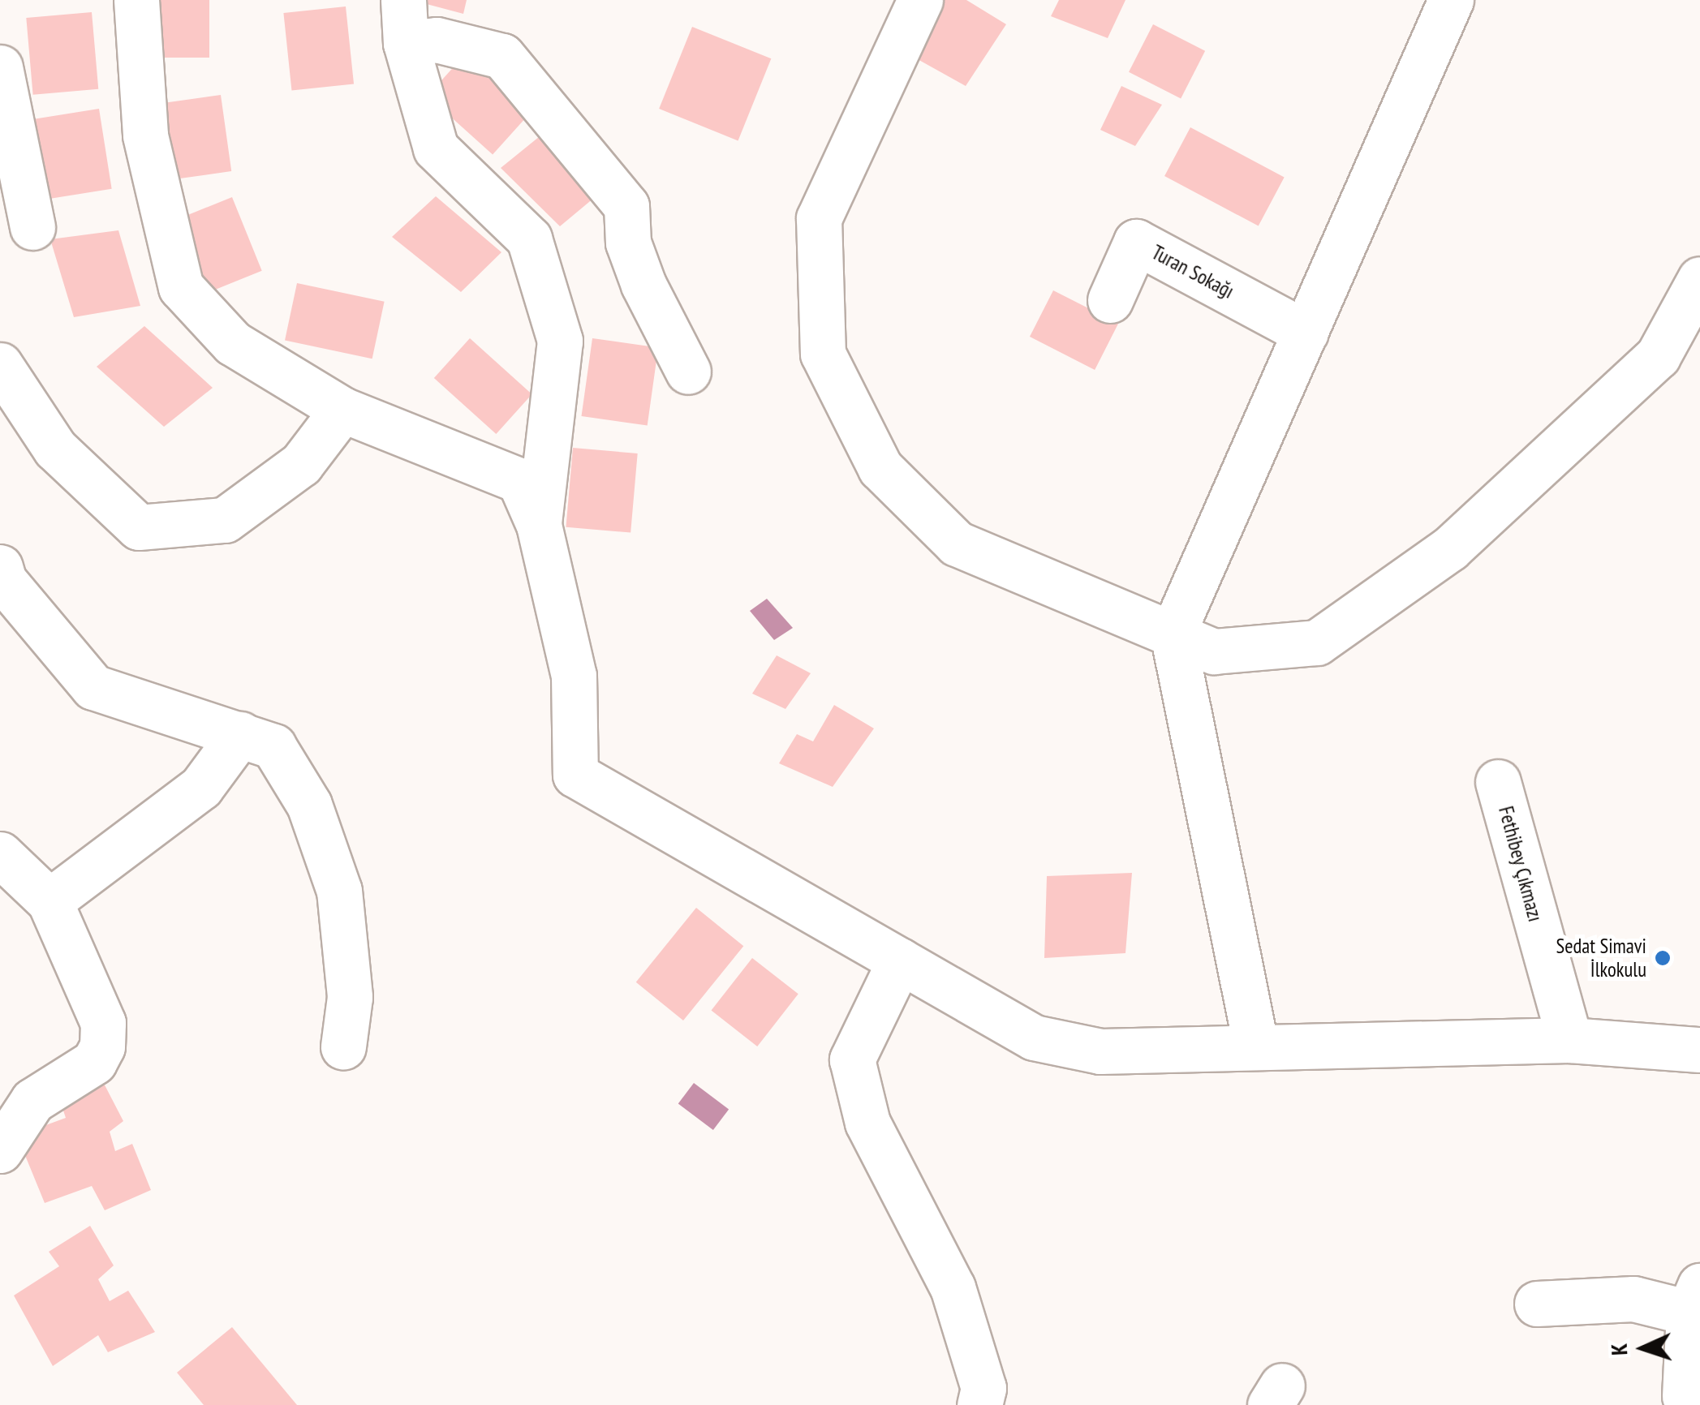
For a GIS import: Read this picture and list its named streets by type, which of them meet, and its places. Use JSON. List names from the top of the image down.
{
  "streets": {
    "street": ["Turan Sokağı", "Fethibey Çıkmazı"]
  },
  "places": ["Sedat Simavi İlkokulu"],
  "north": "left"
}
